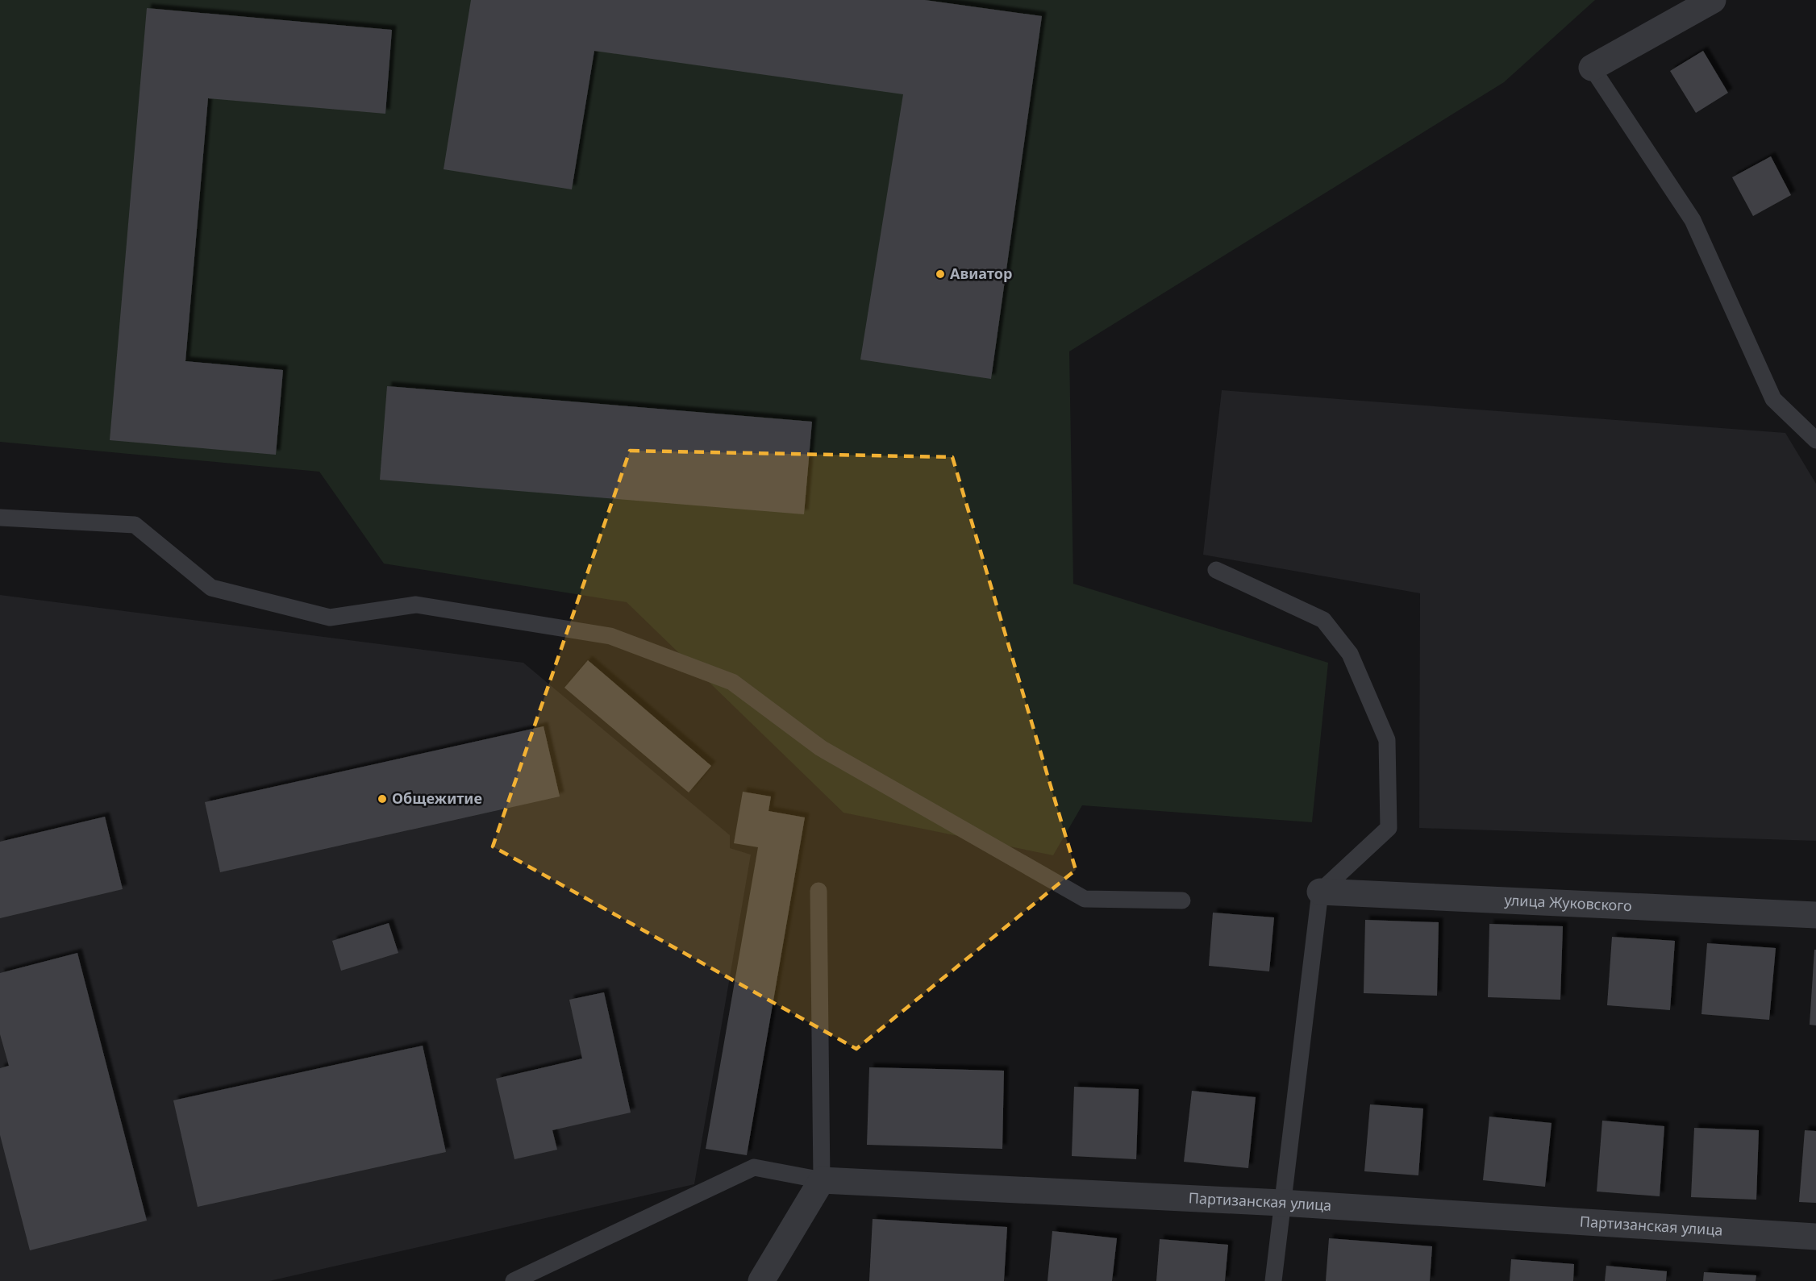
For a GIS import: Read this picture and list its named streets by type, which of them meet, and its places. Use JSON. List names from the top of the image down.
{
  "streets": {
    "street": ["улица Жуковского", "Партизанская улица"]
  },
  "places": ["Авиатор", "Общежитие"]
}
